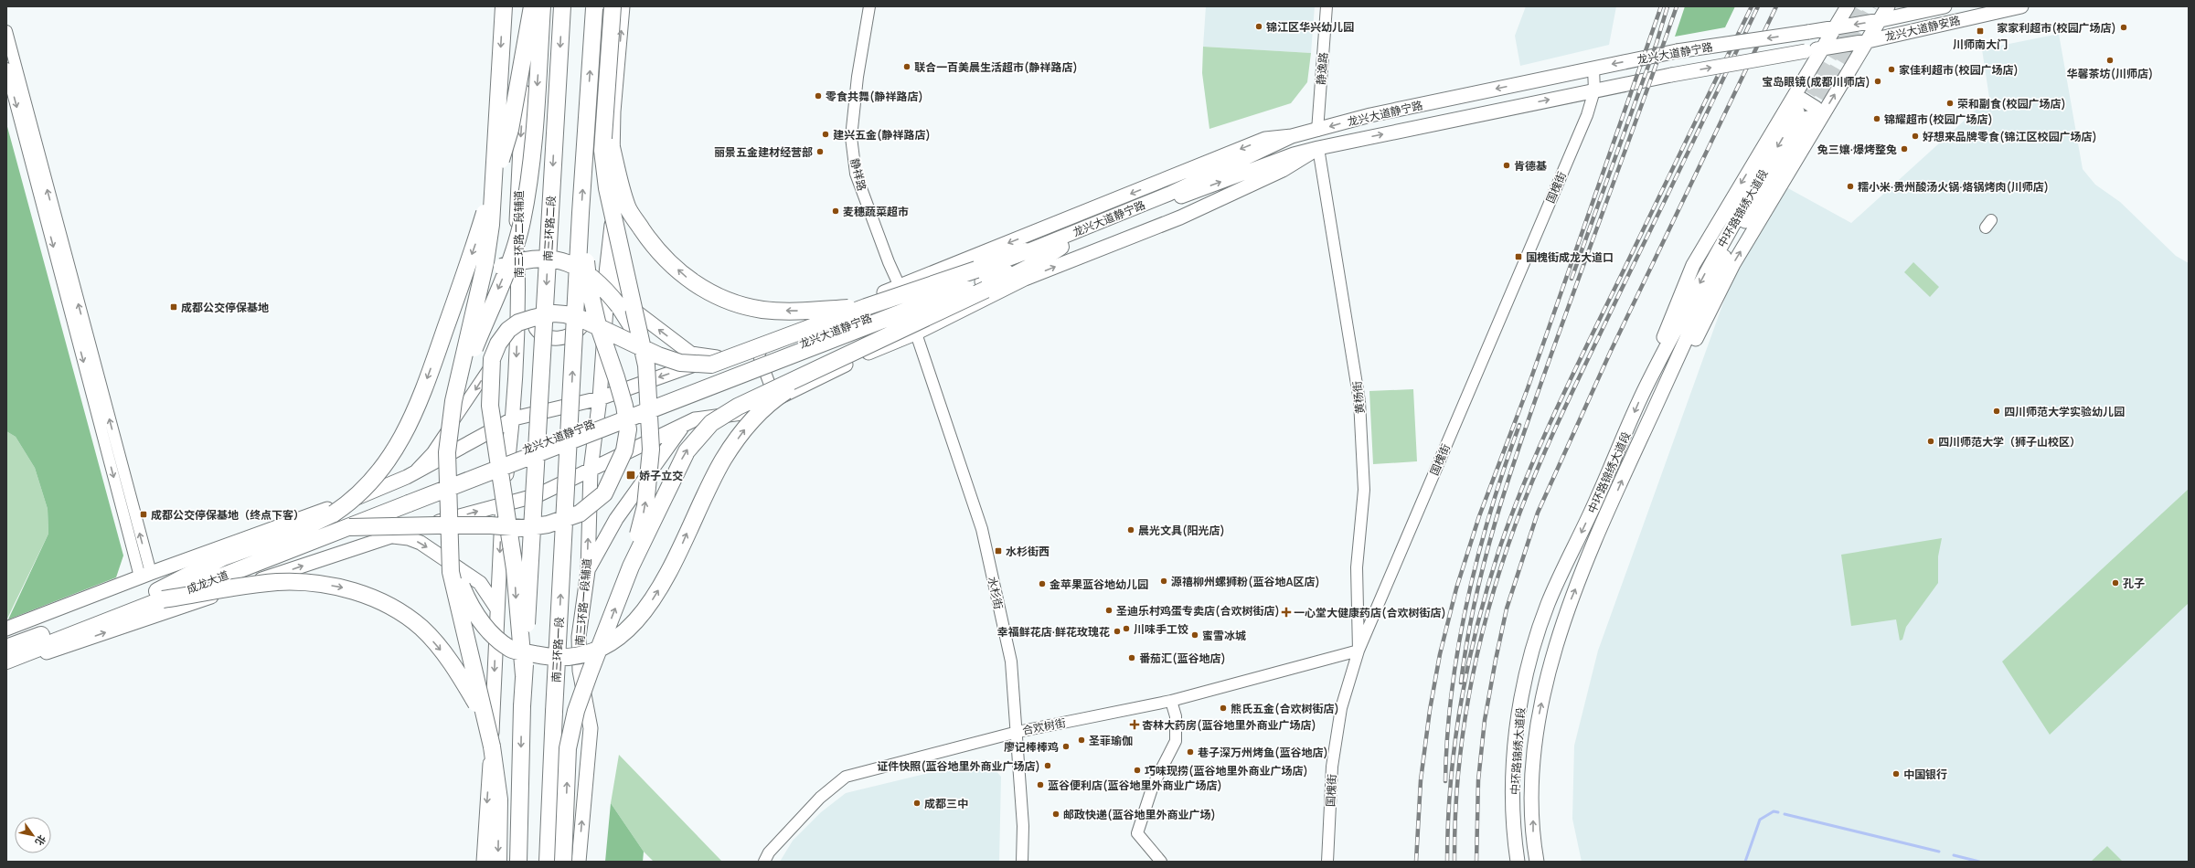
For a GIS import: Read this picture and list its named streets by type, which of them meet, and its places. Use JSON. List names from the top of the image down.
{
  "streets": {
    "highway": [
      "龙兴大道静宁路",
      "南三环路二段",
      "成龙大道",
      "南三环路一段"
    ],
    "main road": [
      "龙兴大道静安路",
      "中环路锦绣大道段",
      "南三环路二段辅道",
      "南三环路一段辅道"
    ],
    "street": [
      "静逸路",
      "静祥路",
      "国槐街",
      "黄杨街",
      "水杉街",
      "合欢树街"
    ]
  },
  "crossings": [
    ["龙兴大道静安路", "龙兴大道静宁路"],
    ["龙兴大道静宁路", "静逸路"],
    ["龙兴大道静宁路", "国槐街"],
    ["龙兴大道静宁路", "黄杨街"],
    ["龙兴大道静宁路", "成龙大道"],
    ["静祥路", "水杉街"],
    ["国槐街", "黄杨街"],
    ["国槐街", "合欢树街"],
    ["黄杨街", "合欢树街"],
    ["水杉街", "合欢树街"]
  ],
  "places": {
    "other": [
      "锦江区华兴幼儿园",
      "家家利超市(校园广场店)",
      "华馨茶坊(川师店)",
      "联合一百美晨生活超市(静祥路店)",
      "家佳利超市(校园广场店)",
      "宝岛眼镜(成都川师店)",
      "零食共舞(静祥路店)",
      "荣和副食(校园广场店)",
      "锦耀超市(校园广场店)",
      "建兴五金(静祥路店)",
      "好想来品牌零食(锦江区校园广场店)",
      "兔三孃·爆烤整兔",
      "丽景五金建材经营部",
      "肯德基",
      "糯小米·贵州酸汤火锅·烙锅烤肉(川师店)",
      "麦穗蔬菜超市",
      "四川师范大学实验幼儿园",
      "四川师范大学（狮子山校区）",
      "晨光文具(阳光店)",
      "源禧柳州螺狮粉(蓝谷地A区店)",
      "孔子",
      "金苹果蓝谷地幼儿园",
      "圣迪乐村鸡蛋专卖店(合欢树街店)",
      "川味手工饺",
      "幸福鲜花店·鲜花玫瑰花",
      "蜜雪冰城",
      "番茄汇(蓝谷地店)",
      "熊氏五金(合欢树街店)",
      "圣菲瑜伽",
      "廖记棒棒鸡",
      "巷子深万州烤鱼(蓝谷地店)",
      "证件快照(蓝谷地里外商业广场店)",
      "巧味现捞(蓝谷地里外商业广场店)",
      "中国银行",
      "蓝谷便利店(蓝谷地里外商业广场店)",
      "成都三中",
      "邮政快递(蓝谷地里外商业广场)"
    ],
    "transit": [
      "川师南大门",
      "国槐街成龙大道口",
      "成都公交停保基地",
      "娇子立交",
      "成都公交停保基地（终点下客）",
      "水杉街西"
    ],
    "health": ["一心堂大健康药店(合欢树街店)", "杏林大药房(蓝谷地里外商业广场店)"]
  },
  "north": "bottom right"
}
